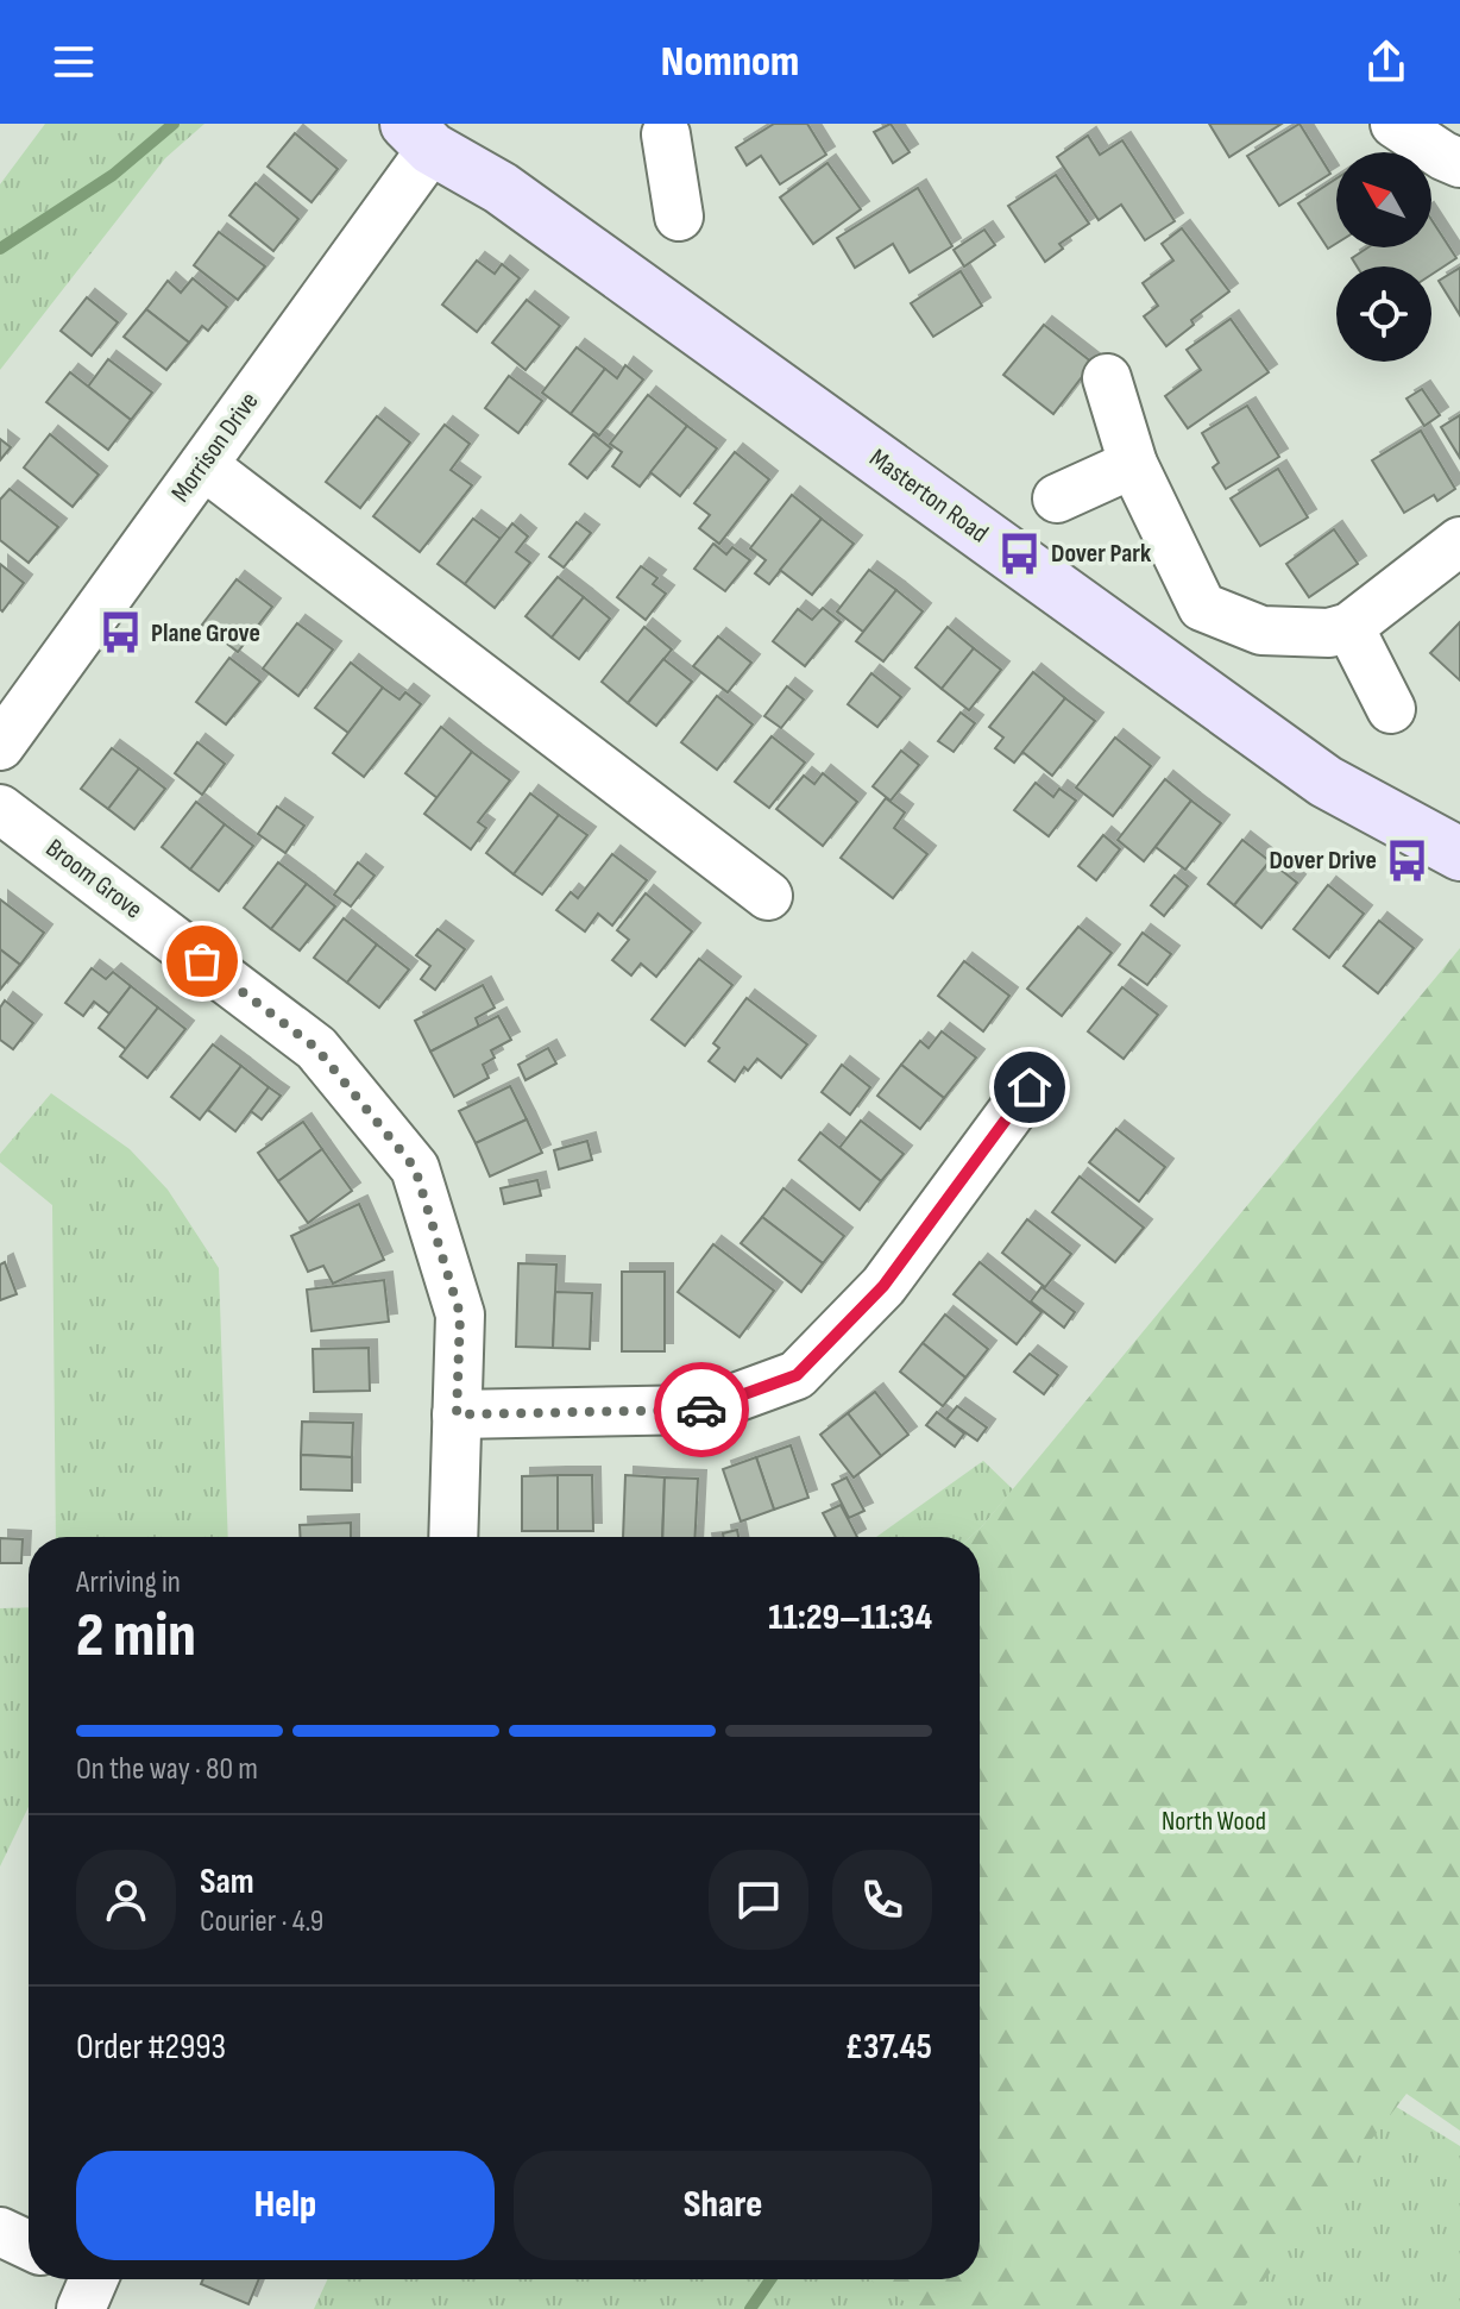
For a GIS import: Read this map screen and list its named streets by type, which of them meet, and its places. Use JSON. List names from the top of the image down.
{
  "streets": {
    "street": ["Morrison Drive", "Masterton Road", "Broom Grove"]
  },
  "crossings": [
    ["Morrison Drive", "Masterton Road"]
  ],
  "parks": ["North Wood"],
  "places": {
    "bus stop": ["Dover Park", "Plane Grove", "Dover Drive"]
  },
  "north": "top left",
  "page": {
    "header": "Nomnom",
    "heading": ["2 min", "Arriving in", "11:29–11:34"],
    "panel": [
      "Sam",
      "Courier · 4.9",
      "Order #2993",
      "£37.45"
    ],
    "bar": "On the way · 80 m",
    "buttons": ["Help", "Share"]
  }
}
